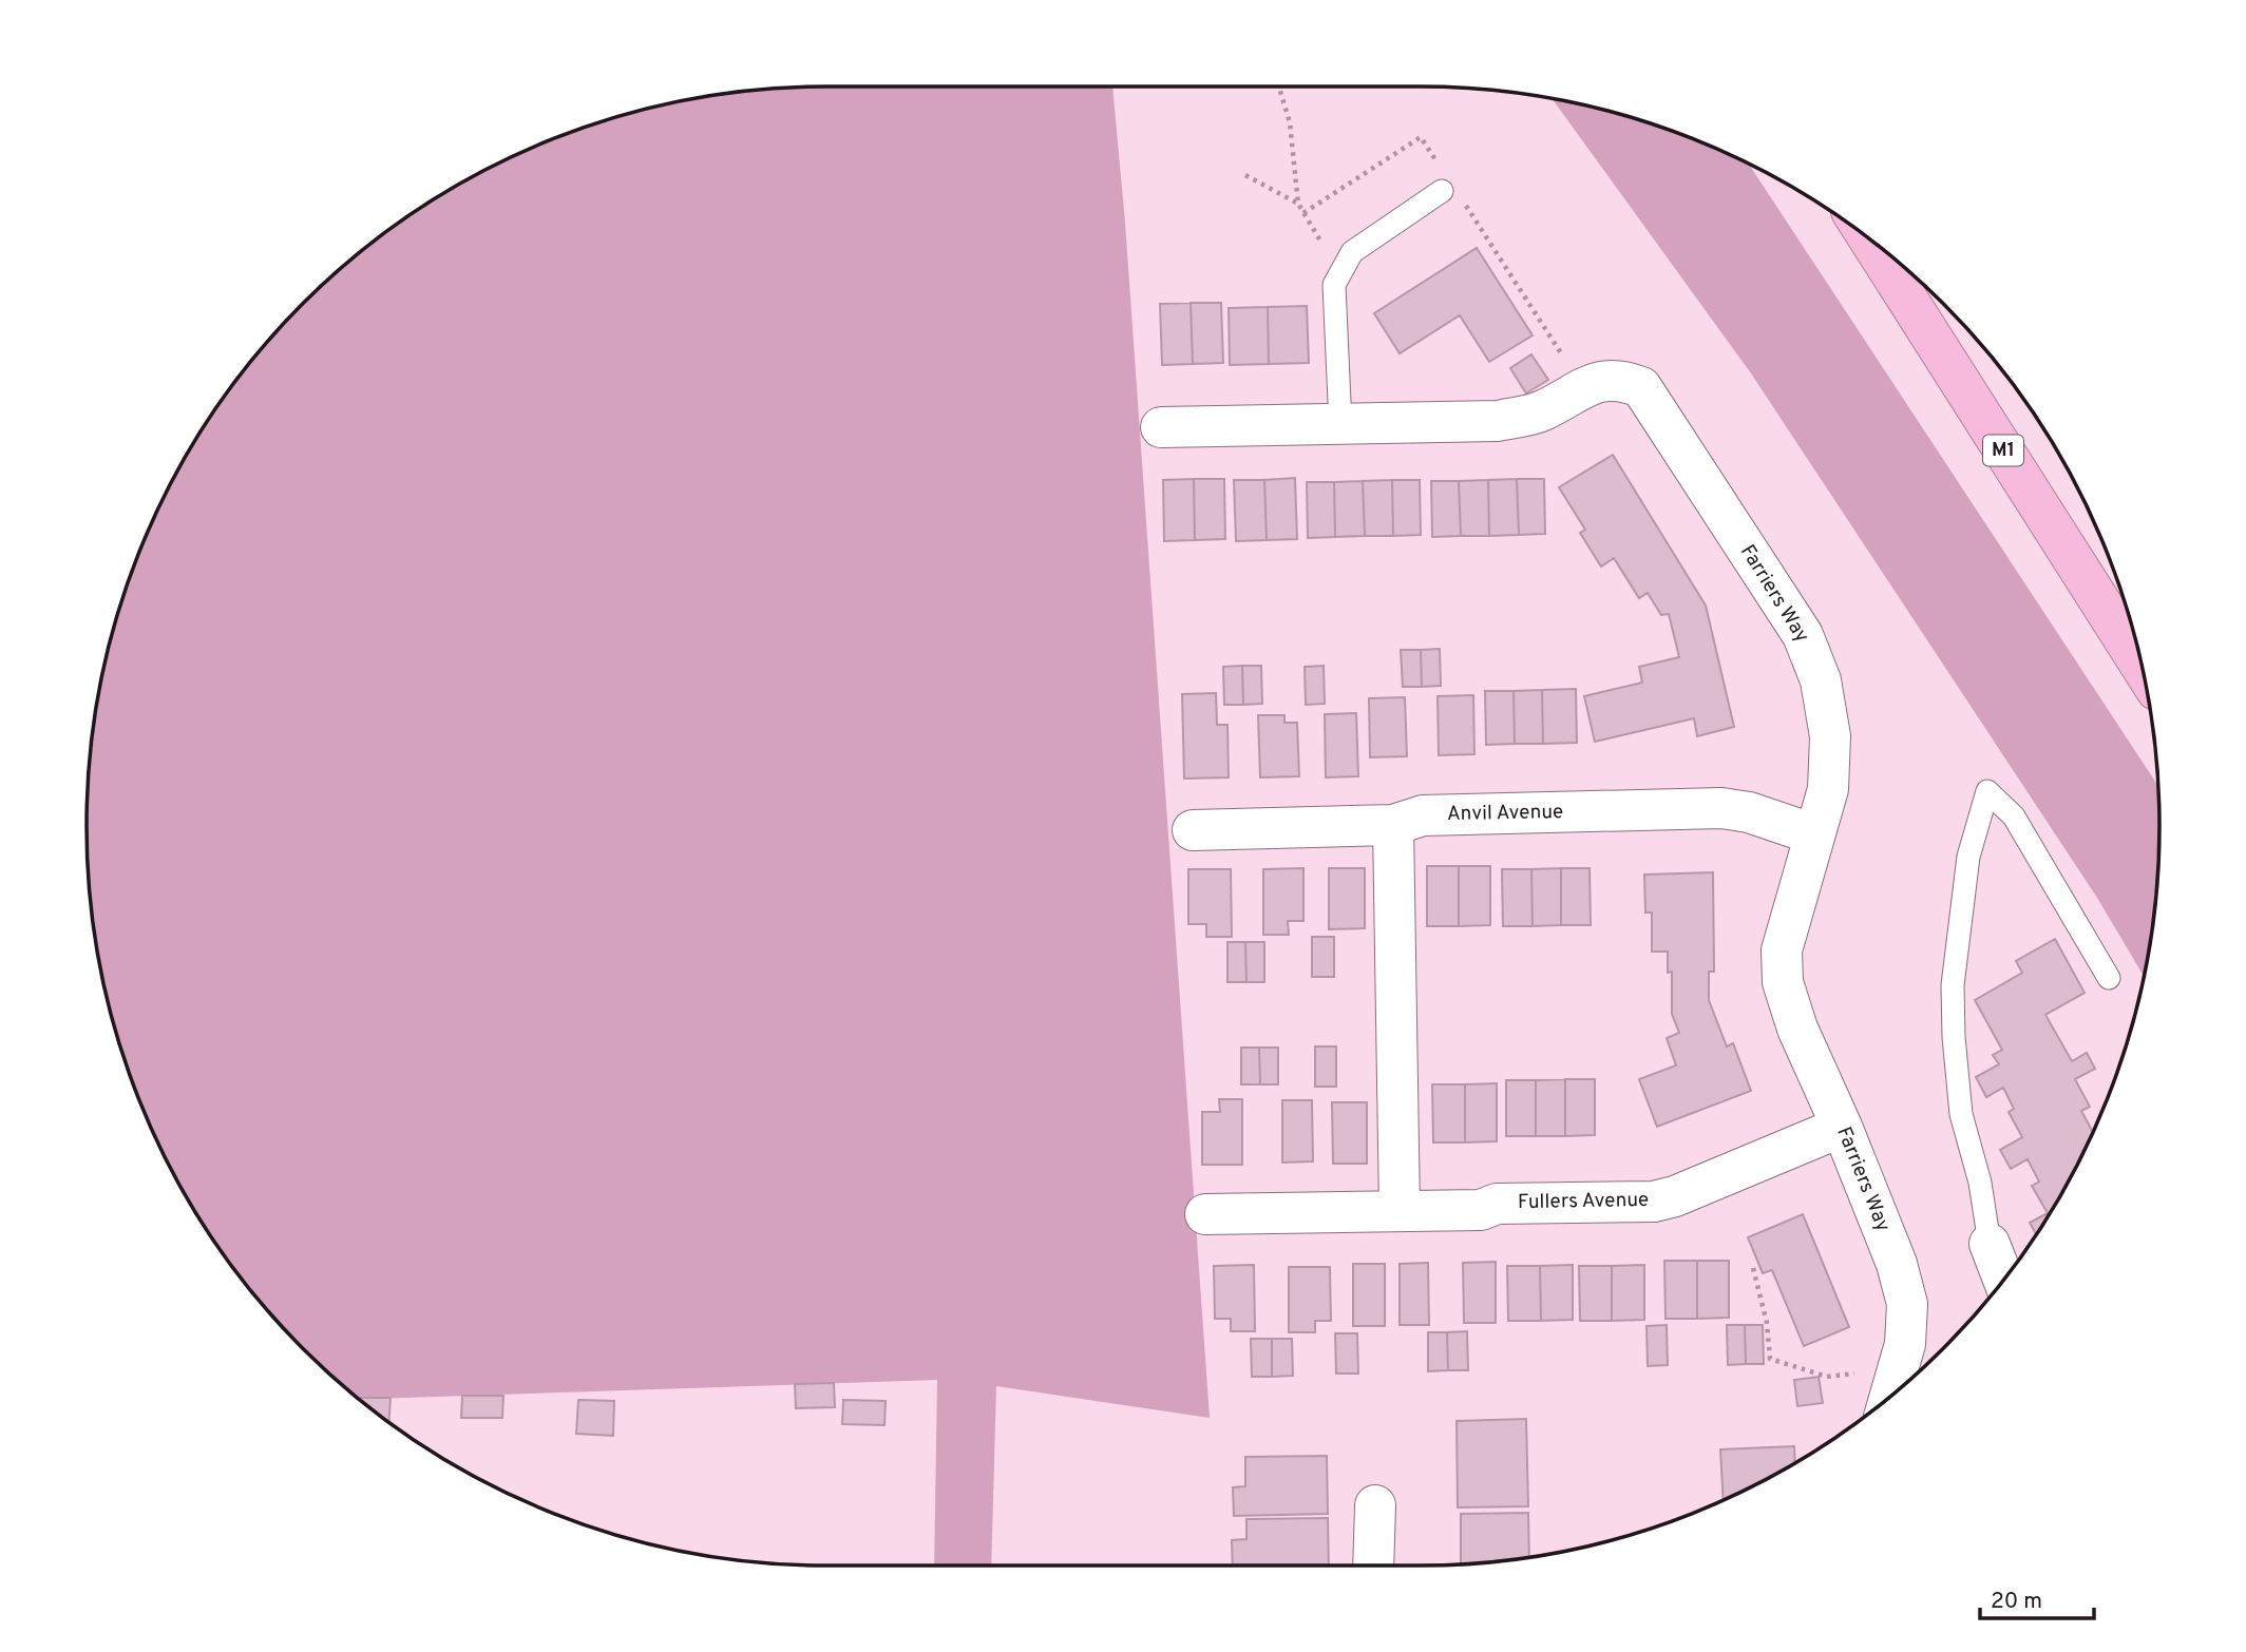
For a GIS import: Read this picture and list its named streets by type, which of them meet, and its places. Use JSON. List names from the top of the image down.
{
  "streets": {
    "highway": ["M1"],
    "street": ["Farriers Way", "Anvil Avenue", "Fullers Avenue"]
  },
  "crossings": [
    ["Farriers Way", "Anvil Avenue"],
    ["Farriers Way", "Fullers Avenue"]
  ],
  "scale_bar": "20 m"
}
